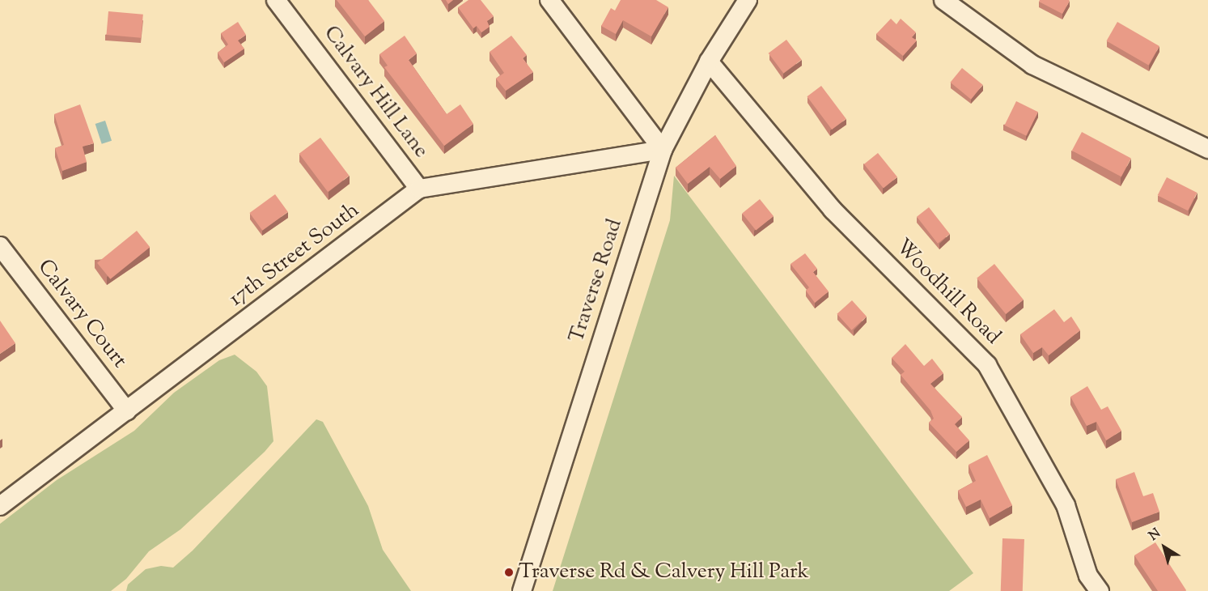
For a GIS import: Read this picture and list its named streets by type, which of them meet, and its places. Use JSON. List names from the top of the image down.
{
  "streets": {
    "street": [
      "Calvary Hill Lane",
      "17th Street South",
      "Traverse Road",
      "Woodhill Road",
      "Calvary Court"
    ]
  },
  "crossings": [
    ["Calvary Hill Lane", "17th Street South"],
    ["17th Street South", "Traverse Road"],
    ["17th Street South", "Calvary Court"],
    ["Traverse Road", "Woodhill Road"]
  ],
  "places": ["Traverse Rd & Calvery Hill Park"],
  "north": "top left"
}
